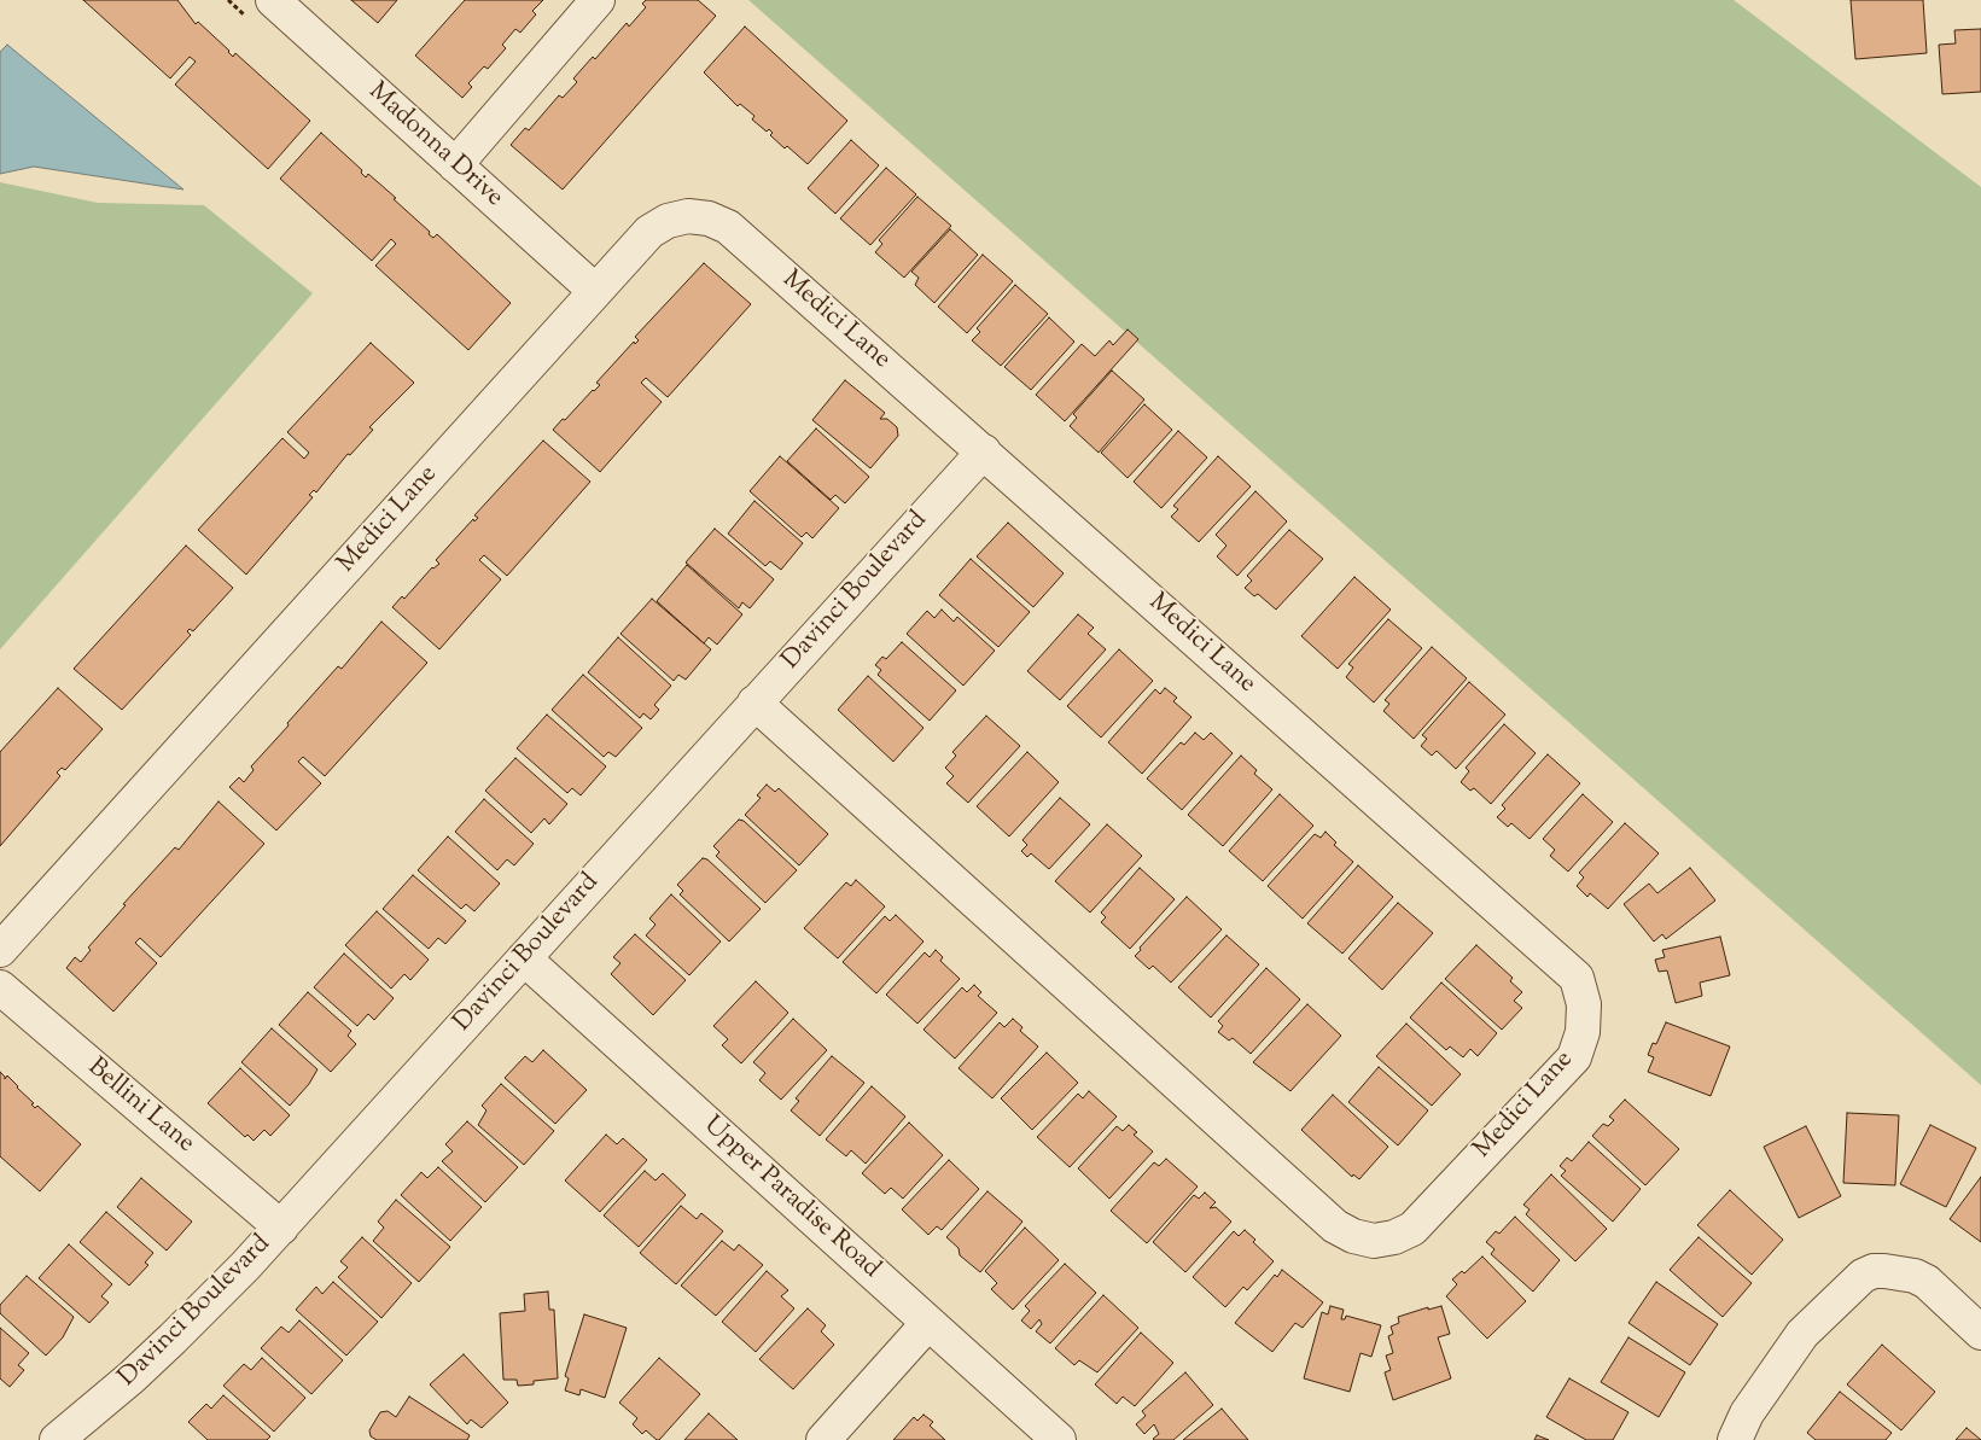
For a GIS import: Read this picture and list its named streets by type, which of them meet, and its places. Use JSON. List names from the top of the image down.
{
  "streets": {
    "street": [
      "Madonna Drive",
      "Medici Lane",
      "Davinci Boulevard",
      "Bellini Lane",
      "Upper Paradise Road"
    ]
  },
  "crossings": [
    ["Madonna Drive", "Medici Lane"],
    ["Medici Lane", "Davinci Boulevard"],
    ["Davinci Boulevard", "Bellini Lane"],
    ["Davinci Boulevard", "Upper Paradise Road"]
  ]
}
